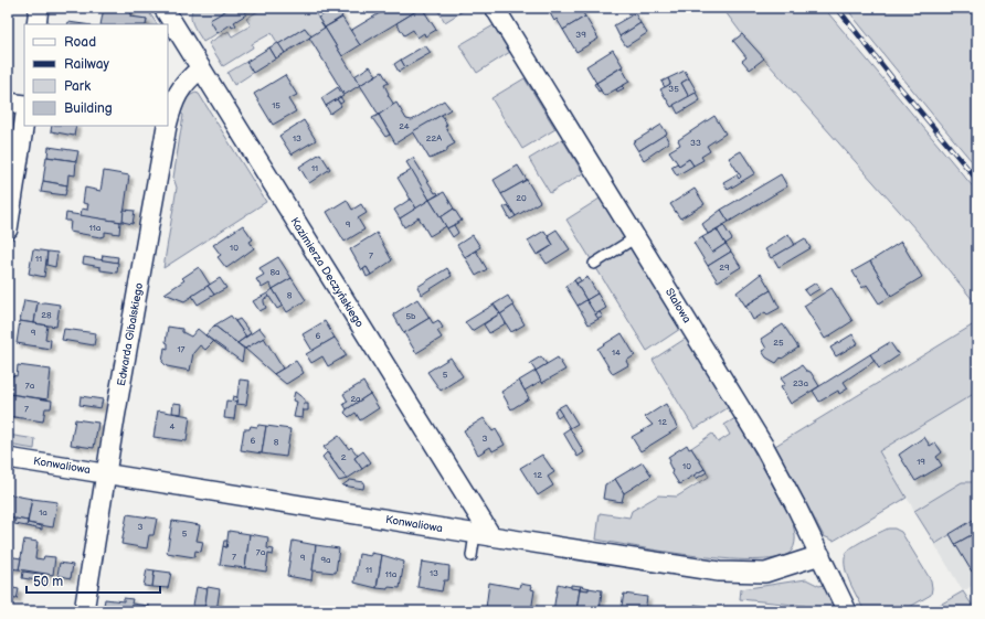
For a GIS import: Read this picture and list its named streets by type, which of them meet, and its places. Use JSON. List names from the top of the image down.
{
  "streets": {
    "street": [
      "Kazimierza Deczyńskiego",
      "Stalowa",
      "Edwarda Gibalskiego",
      "Konwaliowa"
    ]
  },
  "crossings": [
    ["Kazimierza Deczyńskiego", "Edwarda Gibalskiego"],
    ["Kazimierza Deczyńskiego", "Konwaliowa"],
    ["Stalowa", "Konwaliowa"],
    ["Edwarda Gibalskiego", "Konwaliowa"]
  ],
  "house_numbers": [
    "39",
    "35",
    "15",
    "24",
    "13",
    "22A",
    "33",
    "11",
    "20",
    "9",
    "11a",
    "10",
    "7",
    "11",
    "29",
    "8a",
    "8",
    "28",
    "5b",
    "9",
    "6",
    "25",
    "17",
    "14",
    "5",
    "23a",
    "7a",
    "2a",
    "7",
    "12",
    "4",
    "3",
    "6",
    "8",
    "2",
    "19",
    "10",
    "12",
    "1a",
    "3",
    "5",
    "7a",
    "7",
    "9",
    "9a",
    "11",
    "13",
    "11a"
  ],
  "legend": [
    "Road",
    "Railway",
    "Park",
    "Building"
  ],
  "scale_bar": "50 m"
}
